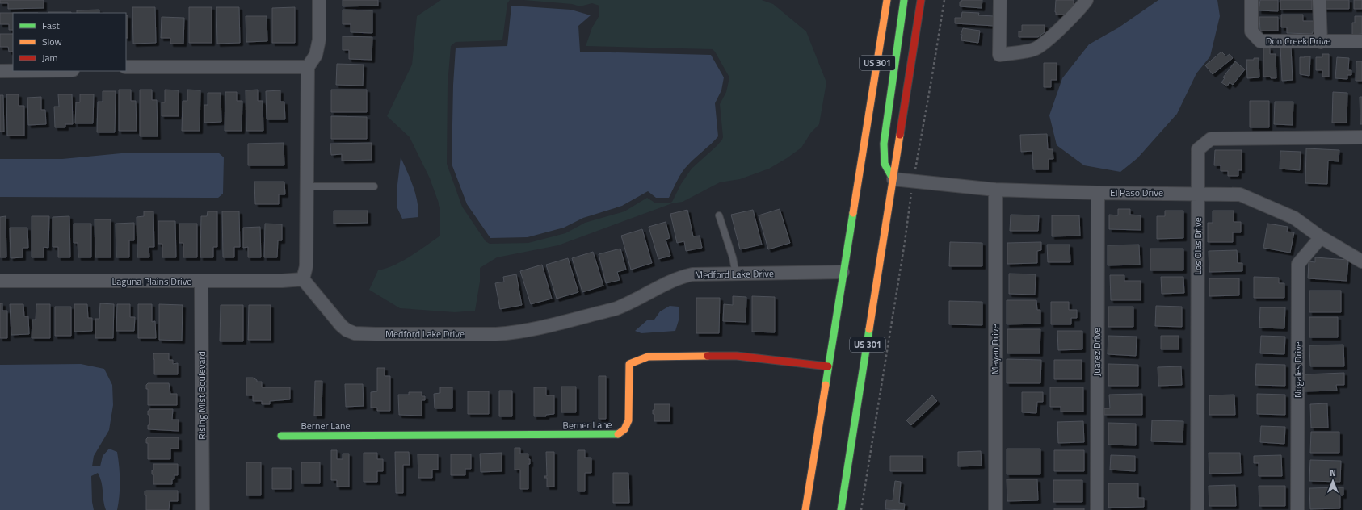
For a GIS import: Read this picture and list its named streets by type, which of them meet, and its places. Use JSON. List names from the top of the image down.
{
  "streets": {
    "main road": ["US 301", "Berner Lane"],
    "street": [
      "Don Creek Drive",
      "El Paso Drive",
      "Los Olas Drive",
      "Medford Lake Drive",
      "Laguna Plains Drive",
      "Mayan Drive",
      "Juarez Drive",
      "Nogales Drive",
      "Rising Mist Boulevard"
    ]
  },
  "crossings": [
    ["US 301", "El Paso Drive"],
    ["US 301", "Medford Lake Drive"],
    ["US 301", "Berner Lane"],
    ["El Paso Drive", "Los Olas Drive"],
    ["El Paso Drive", "Mayan Drive"],
    ["El Paso Drive", "Juarez Drive"],
    ["El Paso Drive", "Nogales Drive"],
    ["Medford Lake Drive", "Laguna Plains Drive"],
    ["Laguna Plains Drive", "Rising Mist Boulevard"]
  ],
  "legend": ["Fast", "Slow", "Jam"],
  "north": "top"
}
